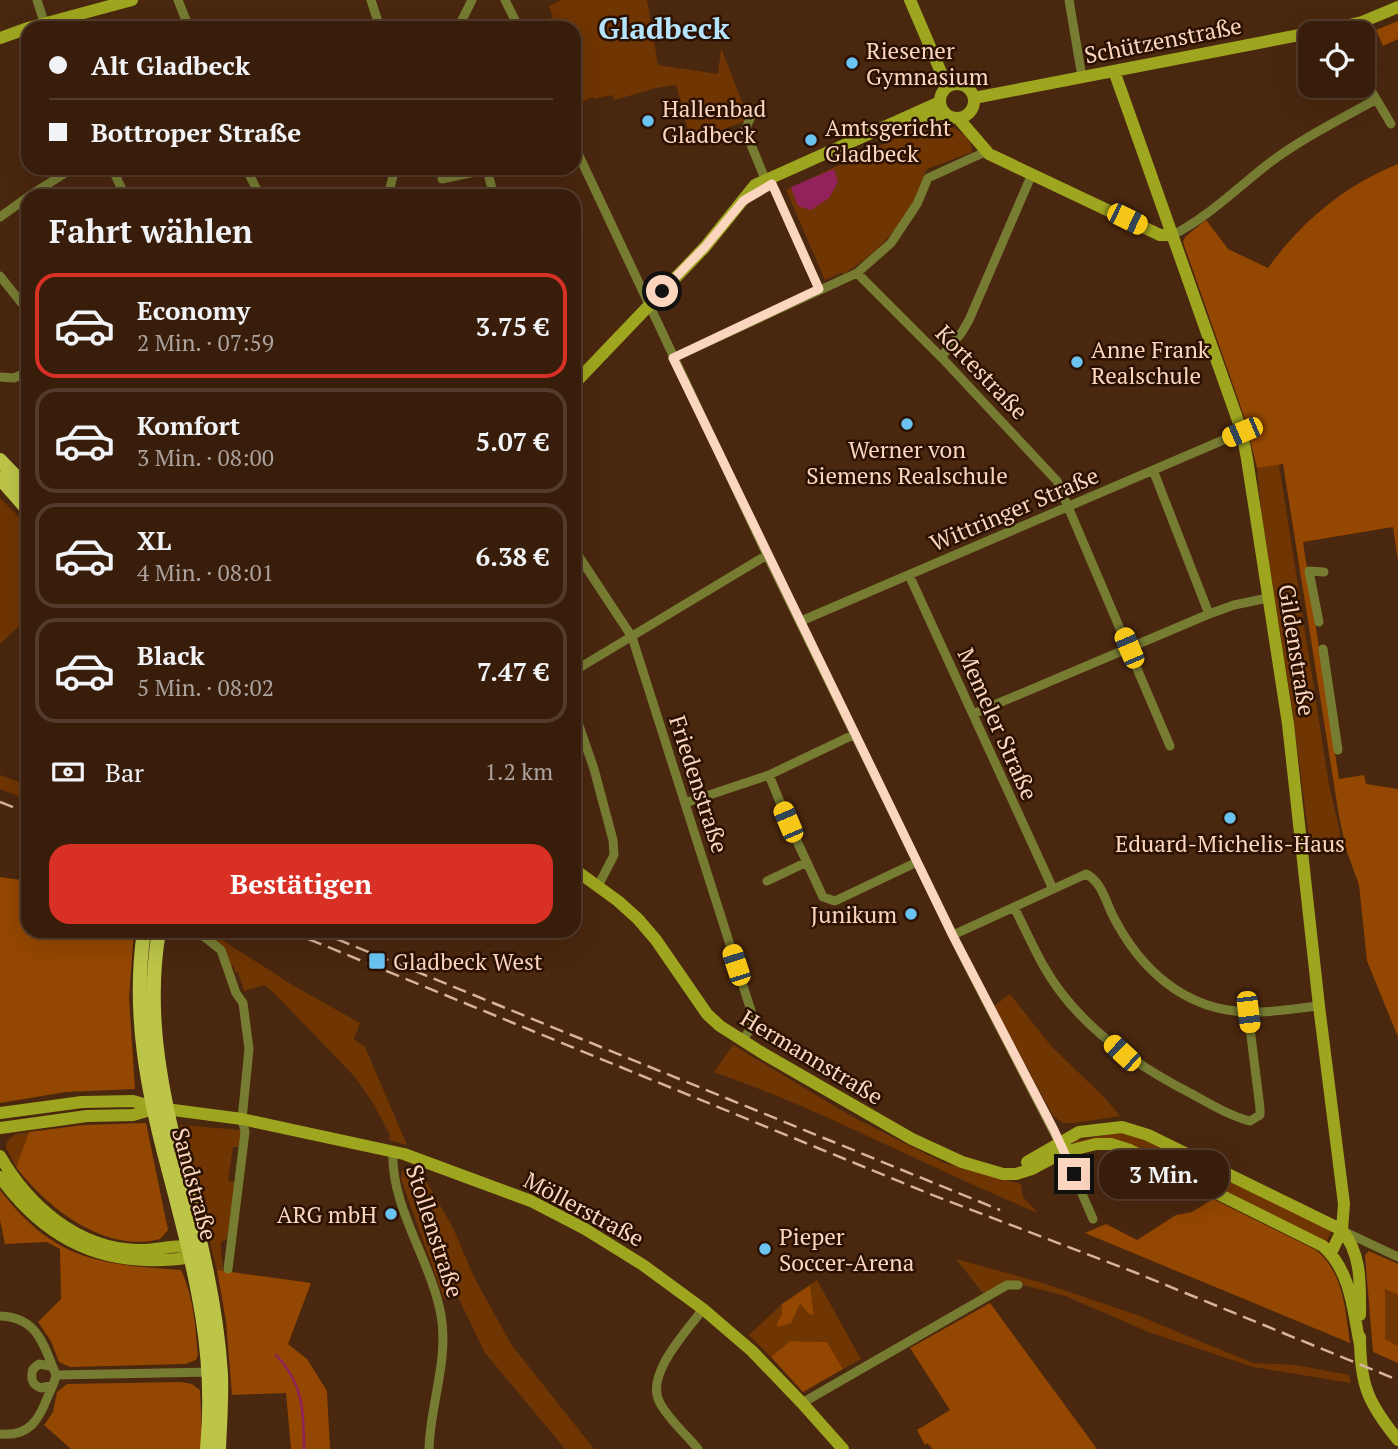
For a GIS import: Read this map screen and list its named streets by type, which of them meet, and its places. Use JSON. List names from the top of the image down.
{
  "streets": {
    "main road": [
      "Schützenstraße",
      "Gildenstraße",
      "Hermannstraße",
      "Sandstraße",
      "Möllerstraße"
    ],
    "street": [
      "Kortestraße",
      "Wittringer Straße",
      "Memeler Straße",
      "Friedenstraße",
      "Stollenstraße"
    ]
  },
  "crossings": [
    ["Schützenstraße", "Gildenstraße"],
    ["Kortestraße", "Wittringer Straße"],
    ["Wittringer Straße", "Gildenstraße"],
    ["Wittringer Straße", "Memeler Straße"],
    ["Friedenstraße", "Hermannstraße"],
    ["Möllerstraße", "Stollenstraße"]
  ],
  "districts": ["Gladbeck"],
  "places": {
    "other": [
      "Riesener Gymnasium",
      "Hallenbad Gladbeck",
      "Amtsgericht Gladbeck",
      "Anne Frank Realschule",
      "Werner von Siemens Realschule",
      "Eduard-Michelis-Haus",
      "Junikum",
      "ARG mbH",
      "Pieper Soccer-Arena"
    ],
    "transit": ["Gladbeck West"]
  },
  "page": {
    "banner": ["Alt Gladbeck", "Bottroper Straße"],
    "heading": "Fahrt wählen",
    "list": [
      {
        "name": "Economy",
        "note": "2 Min. · 07:59",
        "value": "3.75 €"
      },
      {
        "name": "Komfort",
        "note": "3 Min. · 08:00",
        "value": "5.07 €"
      },
      {
        "name": "XL",
        "note": "4 Min. · 08:01",
        "value": "6.38 €"
      },
      {
        "name": "Black",
        "note": "5 Min. · 08:02",
        "value": "7.47 €"
      }
    ],
    "pay": ["Bar", "1.2 km"],
    "buttons": "Bestätigen",
    "bubble": "3 Min."
  }
}
